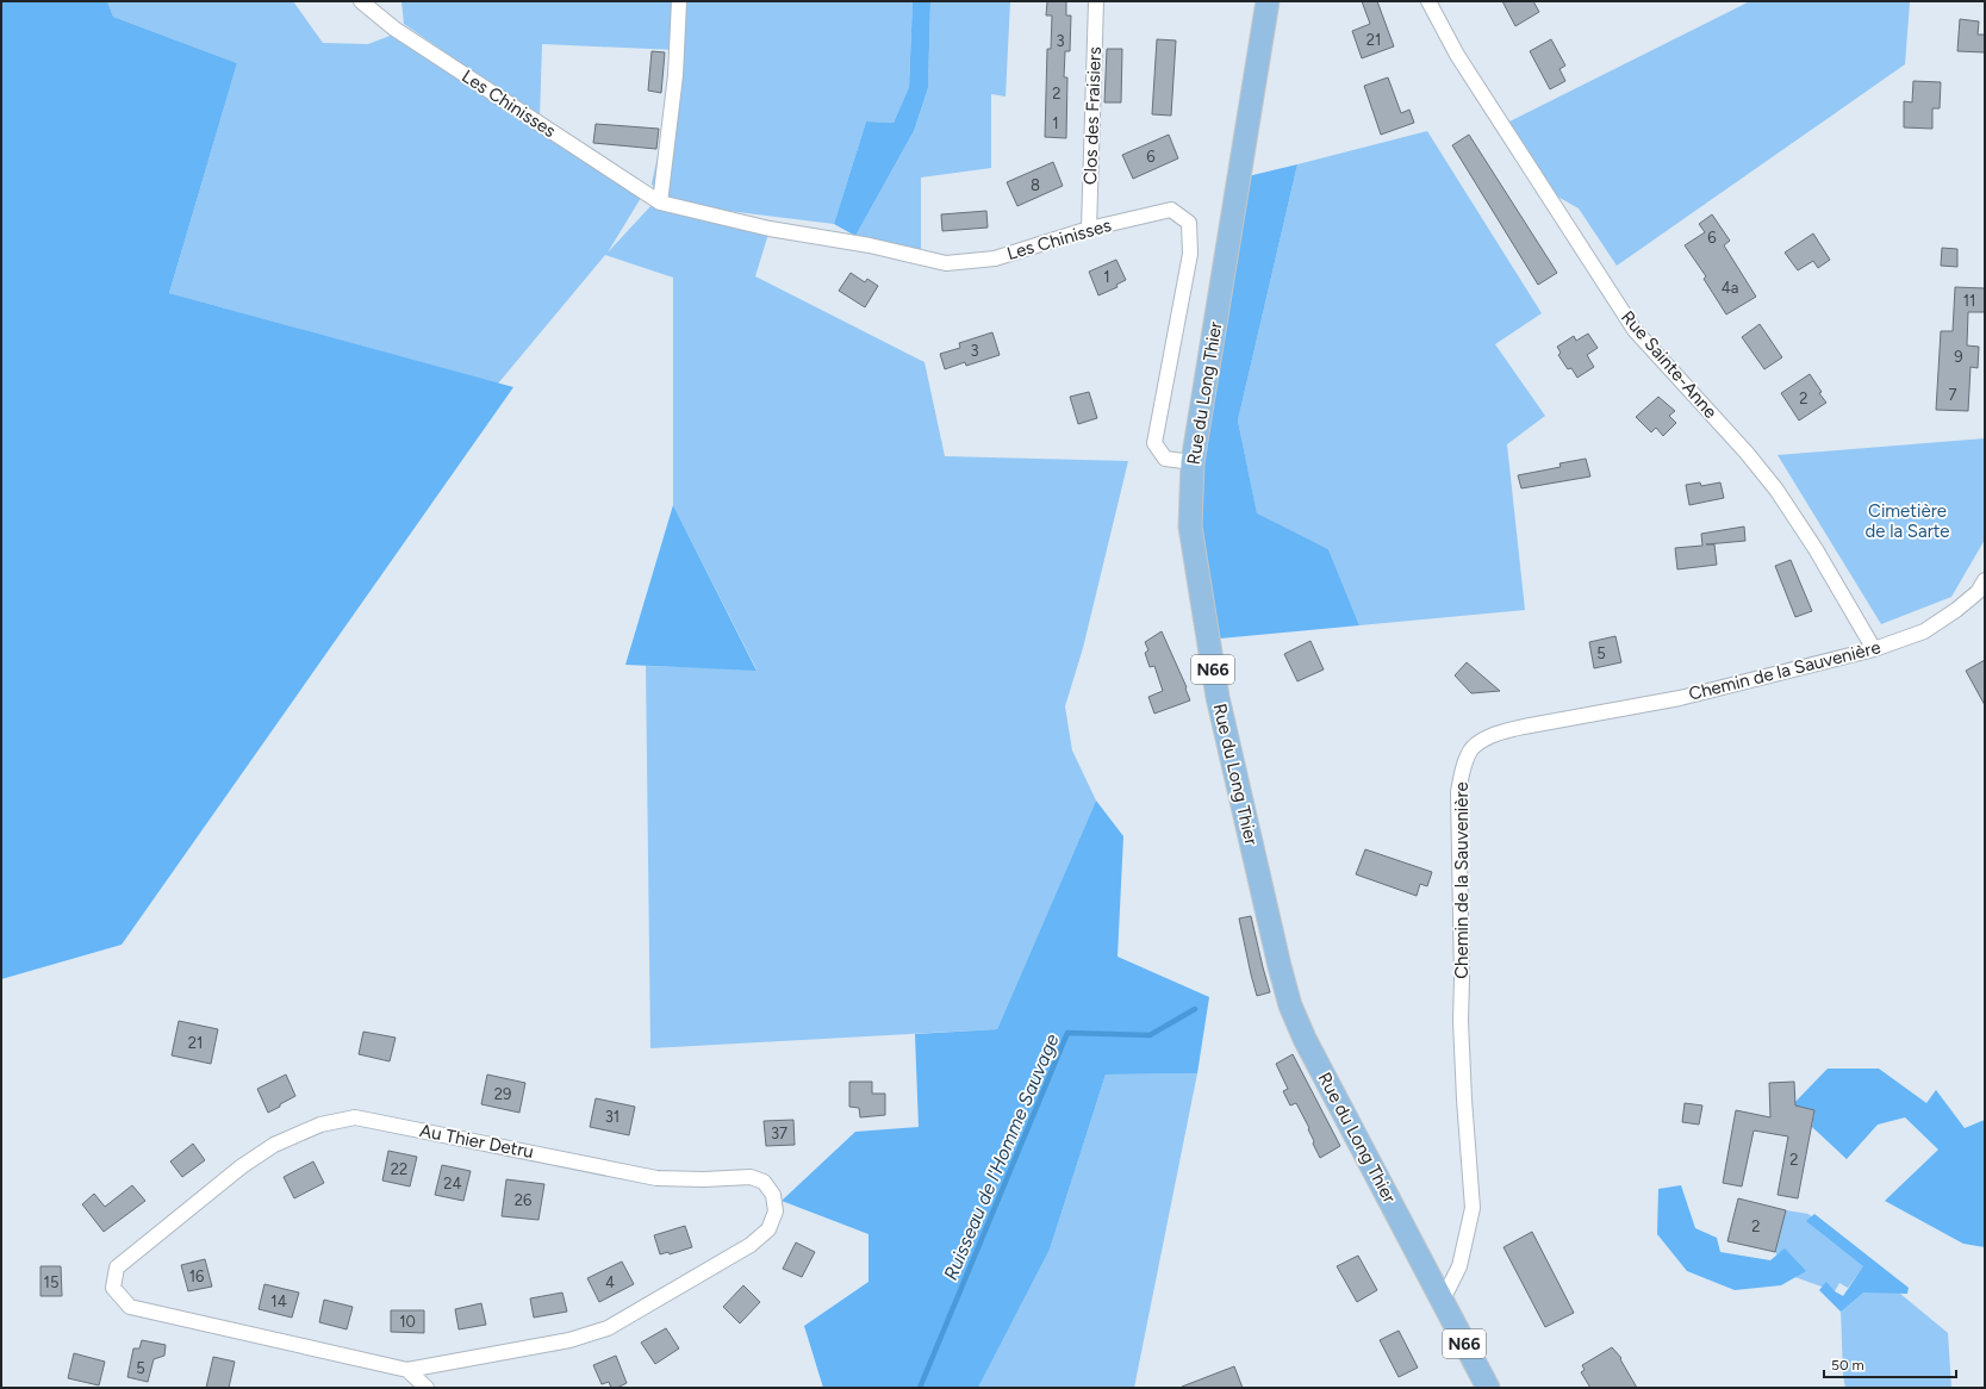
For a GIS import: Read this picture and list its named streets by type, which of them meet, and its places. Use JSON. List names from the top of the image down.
{
  "streets": {
    "main road": ["Rue du Long Thier", "N66"],
    "street": [
      "Les Chinisses",
      "Clos des Fraisiers",
      "Rue Sainte-Anne",
      "Chemin de la Sauvenière",
      "Au Thier Detru"
    ]
  },
  "crossings": [
    ["Les Chinisses", "Clos des Fraisiers"],
    ["Les Chinisses", "Rue du Long Thier"],
    ["Rue Sainte-Anne", "Chemin de la Sauvenière"],
    ["Rue du Long Thier", "Chemin de la Sauvenière"]
  ],
  "water": ["Ruisseau de l'Homme Sauvage"],
  "parks": ["Cimetière de la Sarte"],
  "house_numbers": [
    "21",
    "3",
    "2",
    "1",
    "6",
    "8",
    "6",
    "1",
    "4a",
    "11",
    "3",
    "9",
    "7",
    "2",
    "5",
    "21",
    "29",
    "31",
    "37",
    "2",
    "22",
    "24",
    "26",
    "2",
    "16",
    "15",
    "4",
    "14",
    "10",
    "5"
  ],
  "scale_bar": "50 m"
}
